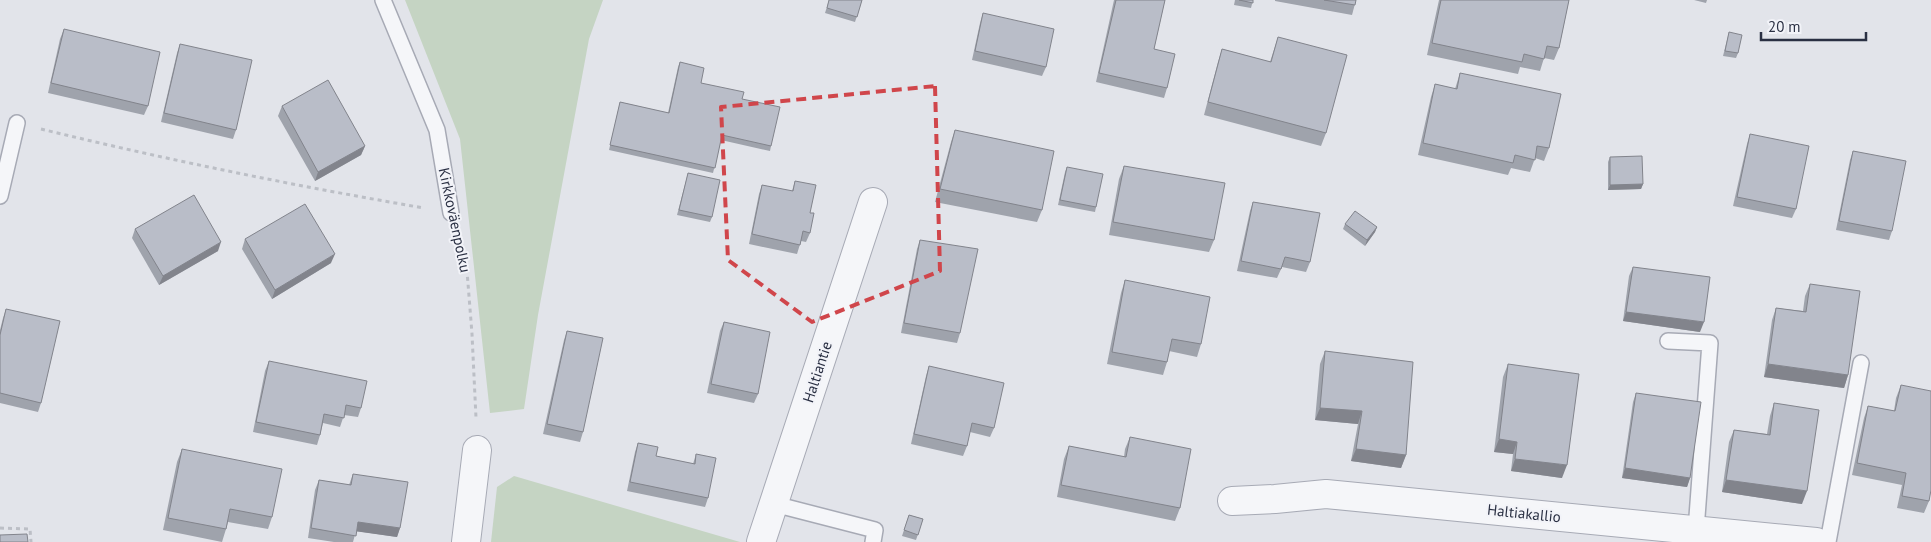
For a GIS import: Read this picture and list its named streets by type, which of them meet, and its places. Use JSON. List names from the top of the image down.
{
  "streets": {
    "street": ["Haltiantie", "Haltiakallio"],
    "lane": ["Kirkkoväenpolku"]
  },
  "scale_bar": "20 m"
}
